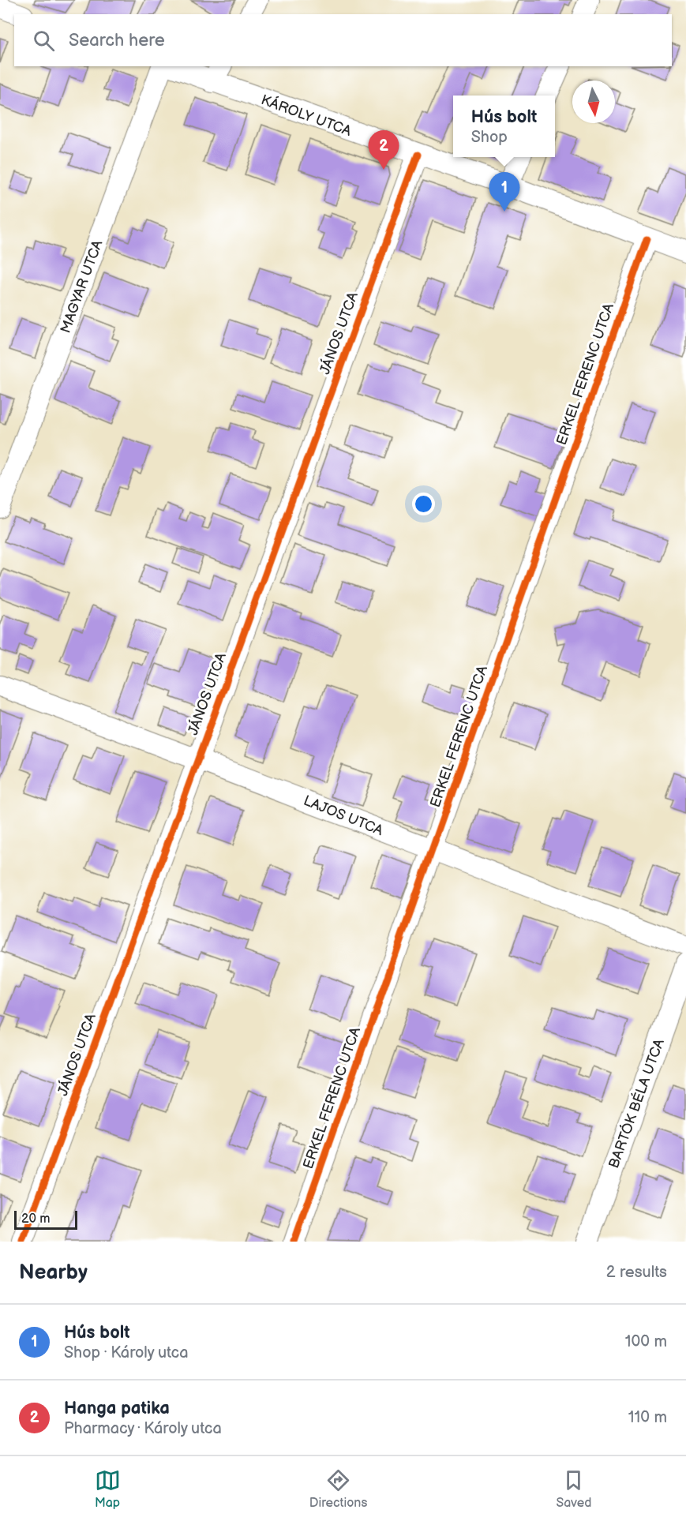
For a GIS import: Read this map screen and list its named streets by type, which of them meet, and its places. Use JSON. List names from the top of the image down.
{
  "streets": {
    "street": [
      "KÁROLY UTCA",
      "MAGYAR UTCA",
      "JÁNOS UTCA",
      "ERKEL FERENC UTCA",
      "LAJOS UTCA",
      "BARTÓK BÉLA UTCA"
    ]
  },
  "crossings": [
    ["KÁROLY UTCA", "JÁNOS UTCA"],
    ["KÁROLY UTCA", "ERKEL FERENC UTCA"],
    ["JÁNOS UTCA", "LAJOS UTCA"],
    ["ERKEL FERENC UTCA", "LAJOS UTCA"]
  ],
  "scale_bar": "20 m",
  "north": "bottom",
  "page": {
    "search": "Search here",
    "popup": ["Hús bolt", "Shop"],
    "pins": ["2", "1"],
    "scale": "20 m",
    "heading": ["Nearby", "2 results"],
    "list": [
      {
        "mark": "1",
        "name": "Hús bolt",
        "note": "Shop · Károly utca",
        "value": "100 m"
      },
      {
        "mark": "2",
        "name": "Hanga patika",
        "note": "Pharmacy · Károly utca",
        "value": "110 m"
      }
    ],
    "nav": ["Map", "Directions", "Saved"]
  }
}
